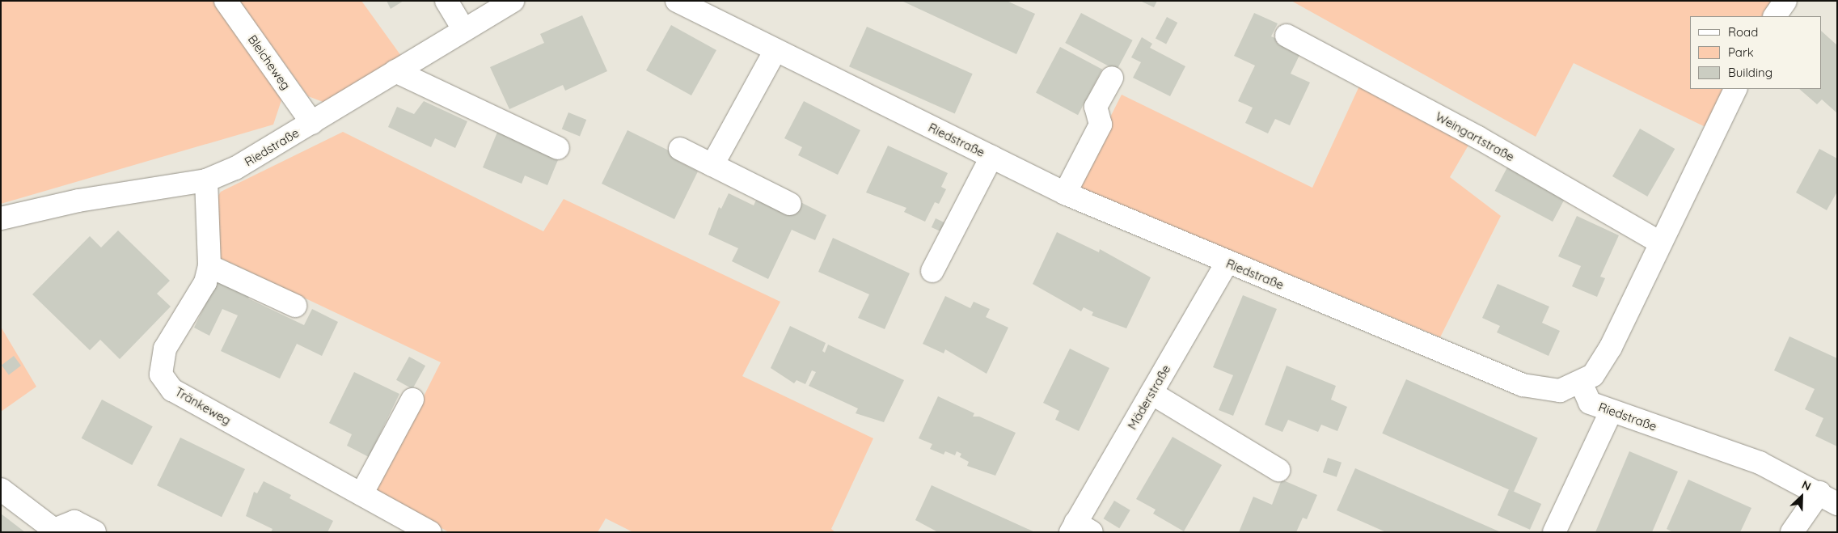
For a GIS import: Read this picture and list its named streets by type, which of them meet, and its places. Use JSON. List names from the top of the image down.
{
  "streets": {
    "street": [
      "Bleicheweg",
      "Weingartstraße",
      "Riedstraße",
      "Mäderstraße",
      "Tränkeweg"
    ]
  },
  "crossings": [
    ["Bleicheweg", "Riedstraße"],
    ["Riedstraße", "Mäderstraße"],
    ["Riedstraße", "Tränkeweg"]
  ],
  "legend": ["Road", "Park", "Building"],
  "north": "top right"
}
